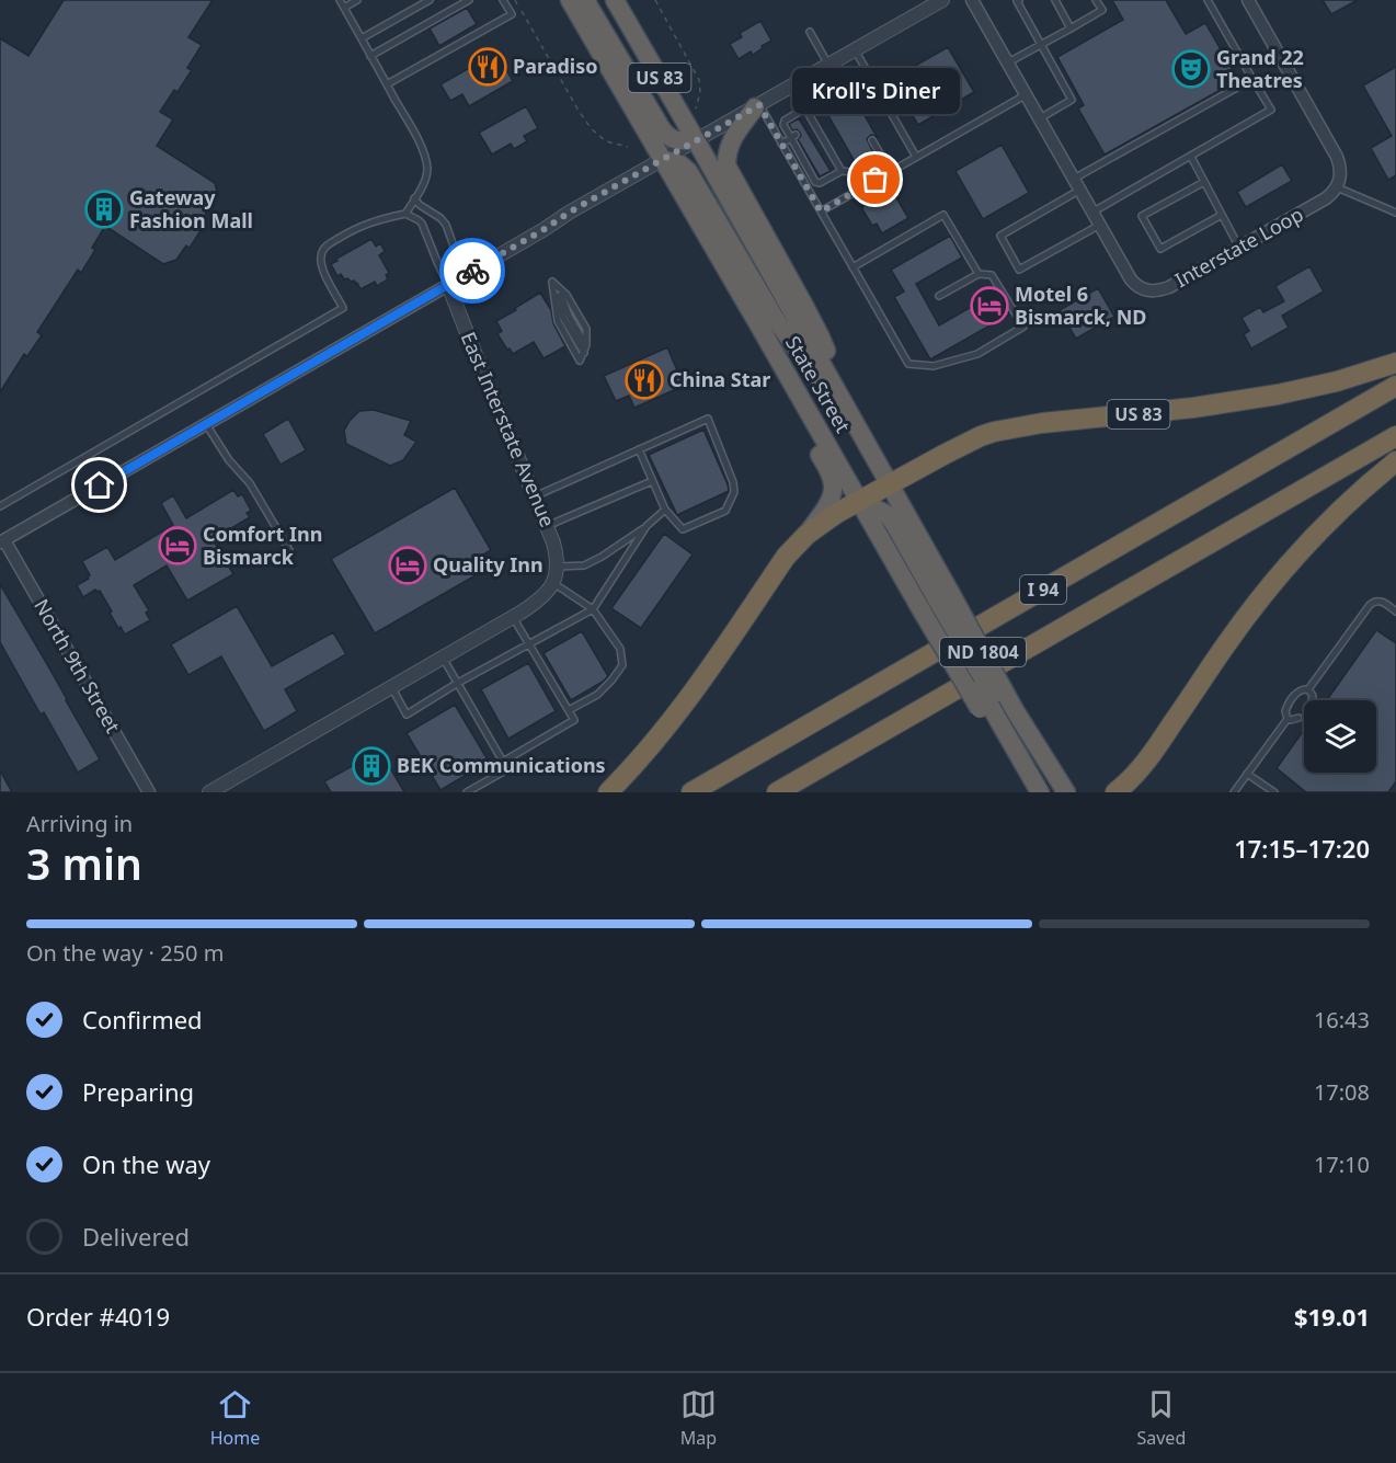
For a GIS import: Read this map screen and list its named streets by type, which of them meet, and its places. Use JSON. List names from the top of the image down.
{
  "streets": {
    "highway": [
      "US 83",
      "State Street",
      "I 94",
      "ND 1804"
    ],
    "street": ["Interstate Loop", "East Interstate Avenue", "North 9th Street"]
  },
  "crossings": [
    ["US 83", "State Street"]
  ],
  "places": {
    "restaurant": ["Paradiso", "China Star"],
    "theatre": ["Grand 22 Theatres"],
    "other": ["Kroll's Diner"],
    "building": ["Gateway Fashion Mall", "BEK Communications"],
    "hotel": ["Motel 6 Bismarck, ND", "Comfort Inn Bismarck", "Quality Inn"]
  },
  "page": {
    "bubble": "Kroll's Diner",
    "heading": ["3 min", "Arriving in", "17:15–17:20"],
    "panel": ["Order #4019", "$19.01"],
    "bar": "On the way · 250 m",
    "list": [
      ["Confirmed", "16:43"],
      ["Preparing", "17:08"],
      ["On the way", "17:10"],
      "Delivered"
    ],
    "tabs": ["Home", "Map", "Saved"]
  }
}
